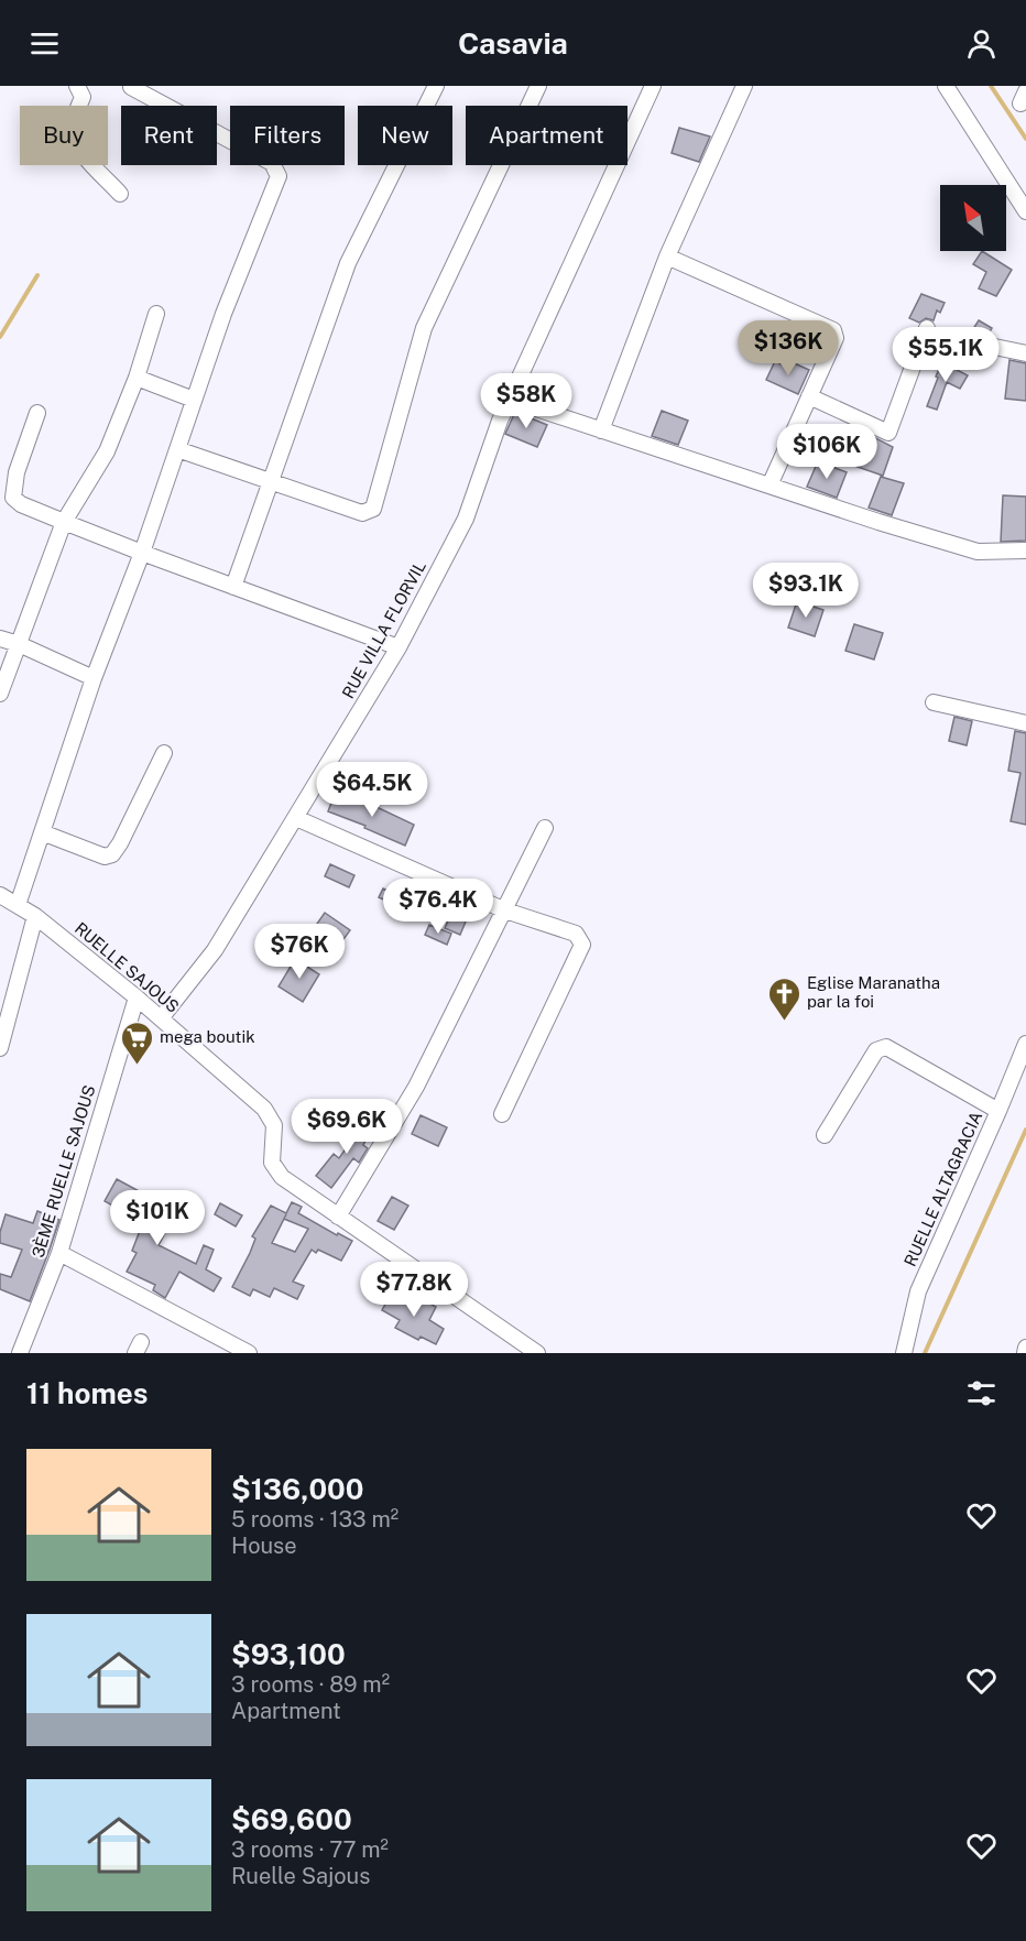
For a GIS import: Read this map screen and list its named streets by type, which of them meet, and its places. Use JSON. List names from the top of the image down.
{
  "streets": {
    "street": [
      "RUE VILLA FLORVIL",
      "RUELLE SAJOUS",
      "3ÈME RUELLE SAJOUS",
      "RUELLE ALTAGRACIA"
    ]
  },
  "crossings": [
    ["RUE VILLA FLORVIL", "RUELLE SAJOUS"],
    ["RUELLE SAJOUS", "3ÈME RUELLE SAJOUS"]
  ],
  "places": {
    "church": ["Eglise Maranatha par la foi"],
    "supermarket": ["mega boutik"]
  },
  "north": "top left",
  "page": {
    "header": "Casavia",
    "chip": [
      "Buy",
      "Rent",
      "Filters",
      "New",
      "Apartment"
    ],
    "price": [
      "$136K",
      "$55.1K",
      "$58K",
      "$106K",
      "$93.1K",
      "$64.5K",
      "$76.4K",
      "$76K",
      "$69.6K",
      "$101K",
      "$77.8K"
    ],
    "heading": "11 homes",
    "list": [
      {
        "name": "$136,000",
        "note": "5 rooms · 133 m² · House"
      },
      {
        "name": "$93,100",
        "note": "3 rooms · 89 m² · Apartment"
      },
      {
        "name": "$69,600",
        "note": "3 rooms · 77 m² · Ruelle Sajous"
      }
    ]
  }
}
